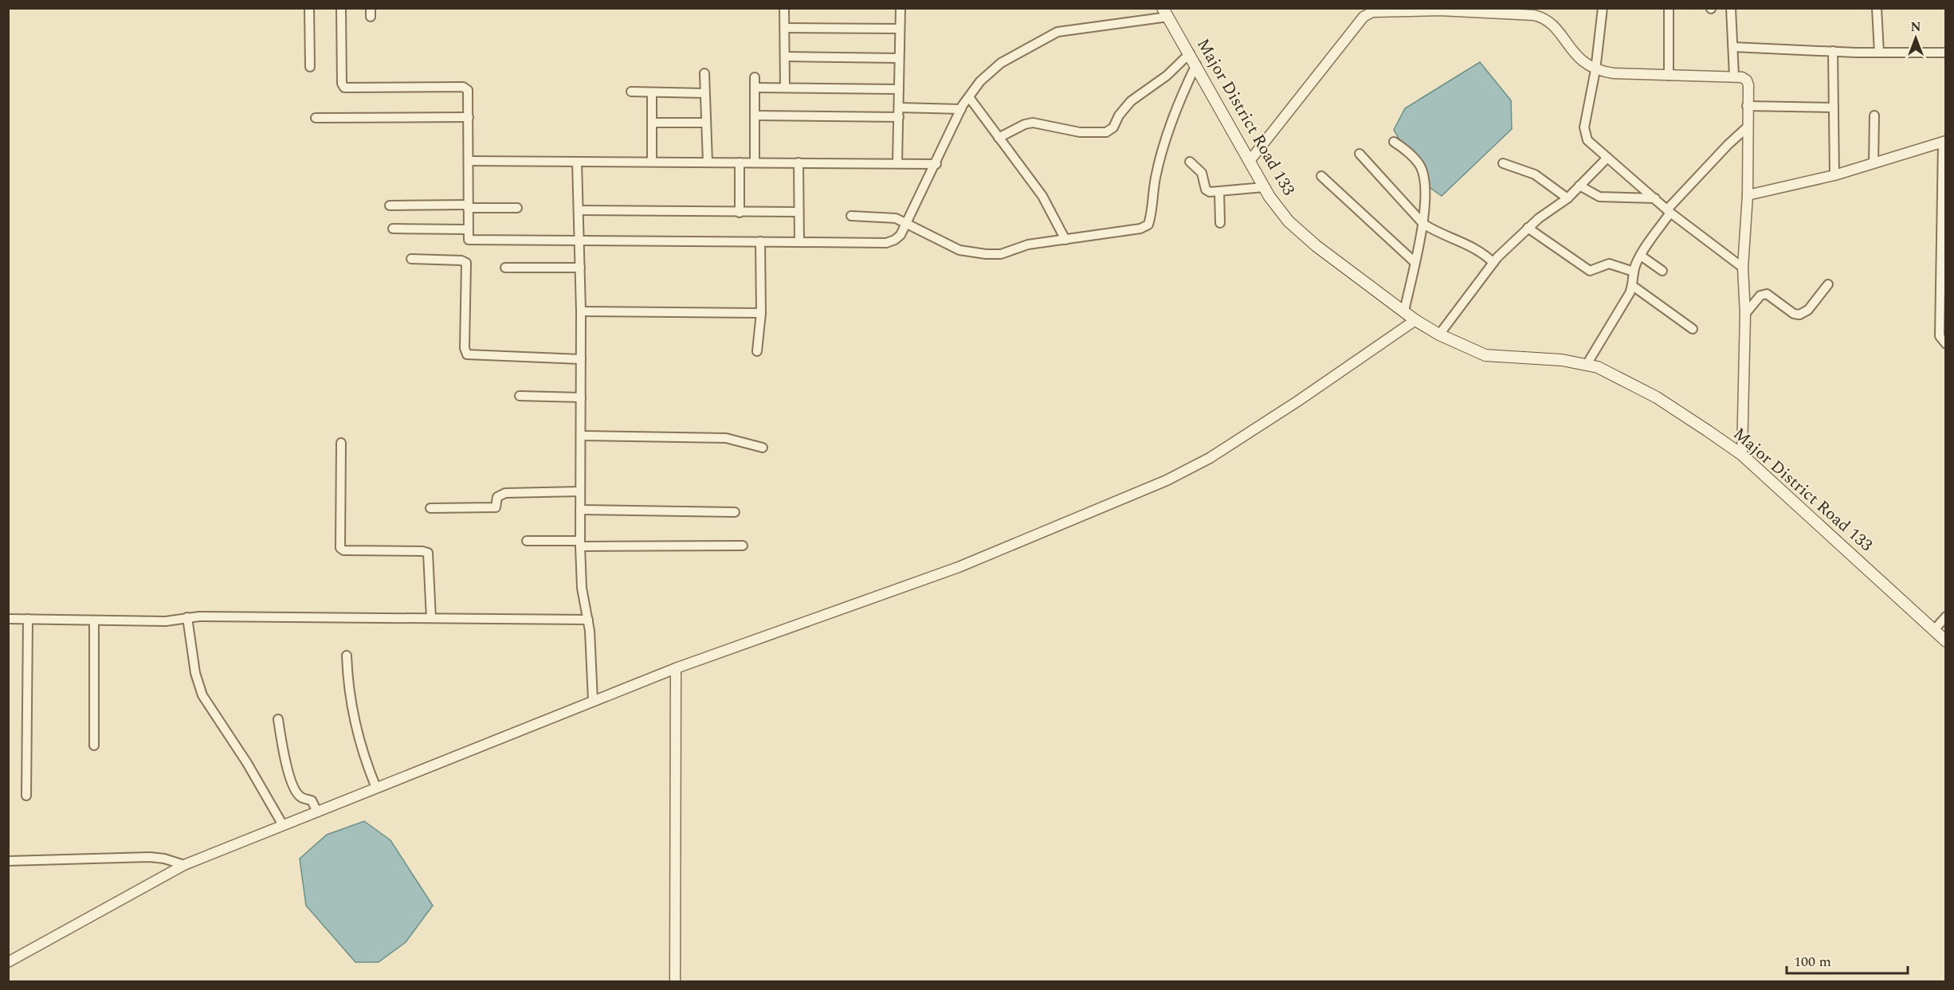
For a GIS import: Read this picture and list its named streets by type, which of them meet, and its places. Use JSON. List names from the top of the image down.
{
  "streets": {
    "main road": ["Major District Road 133"]
  },
  "scale_bar": "100 m",
  "north": "top"
}
